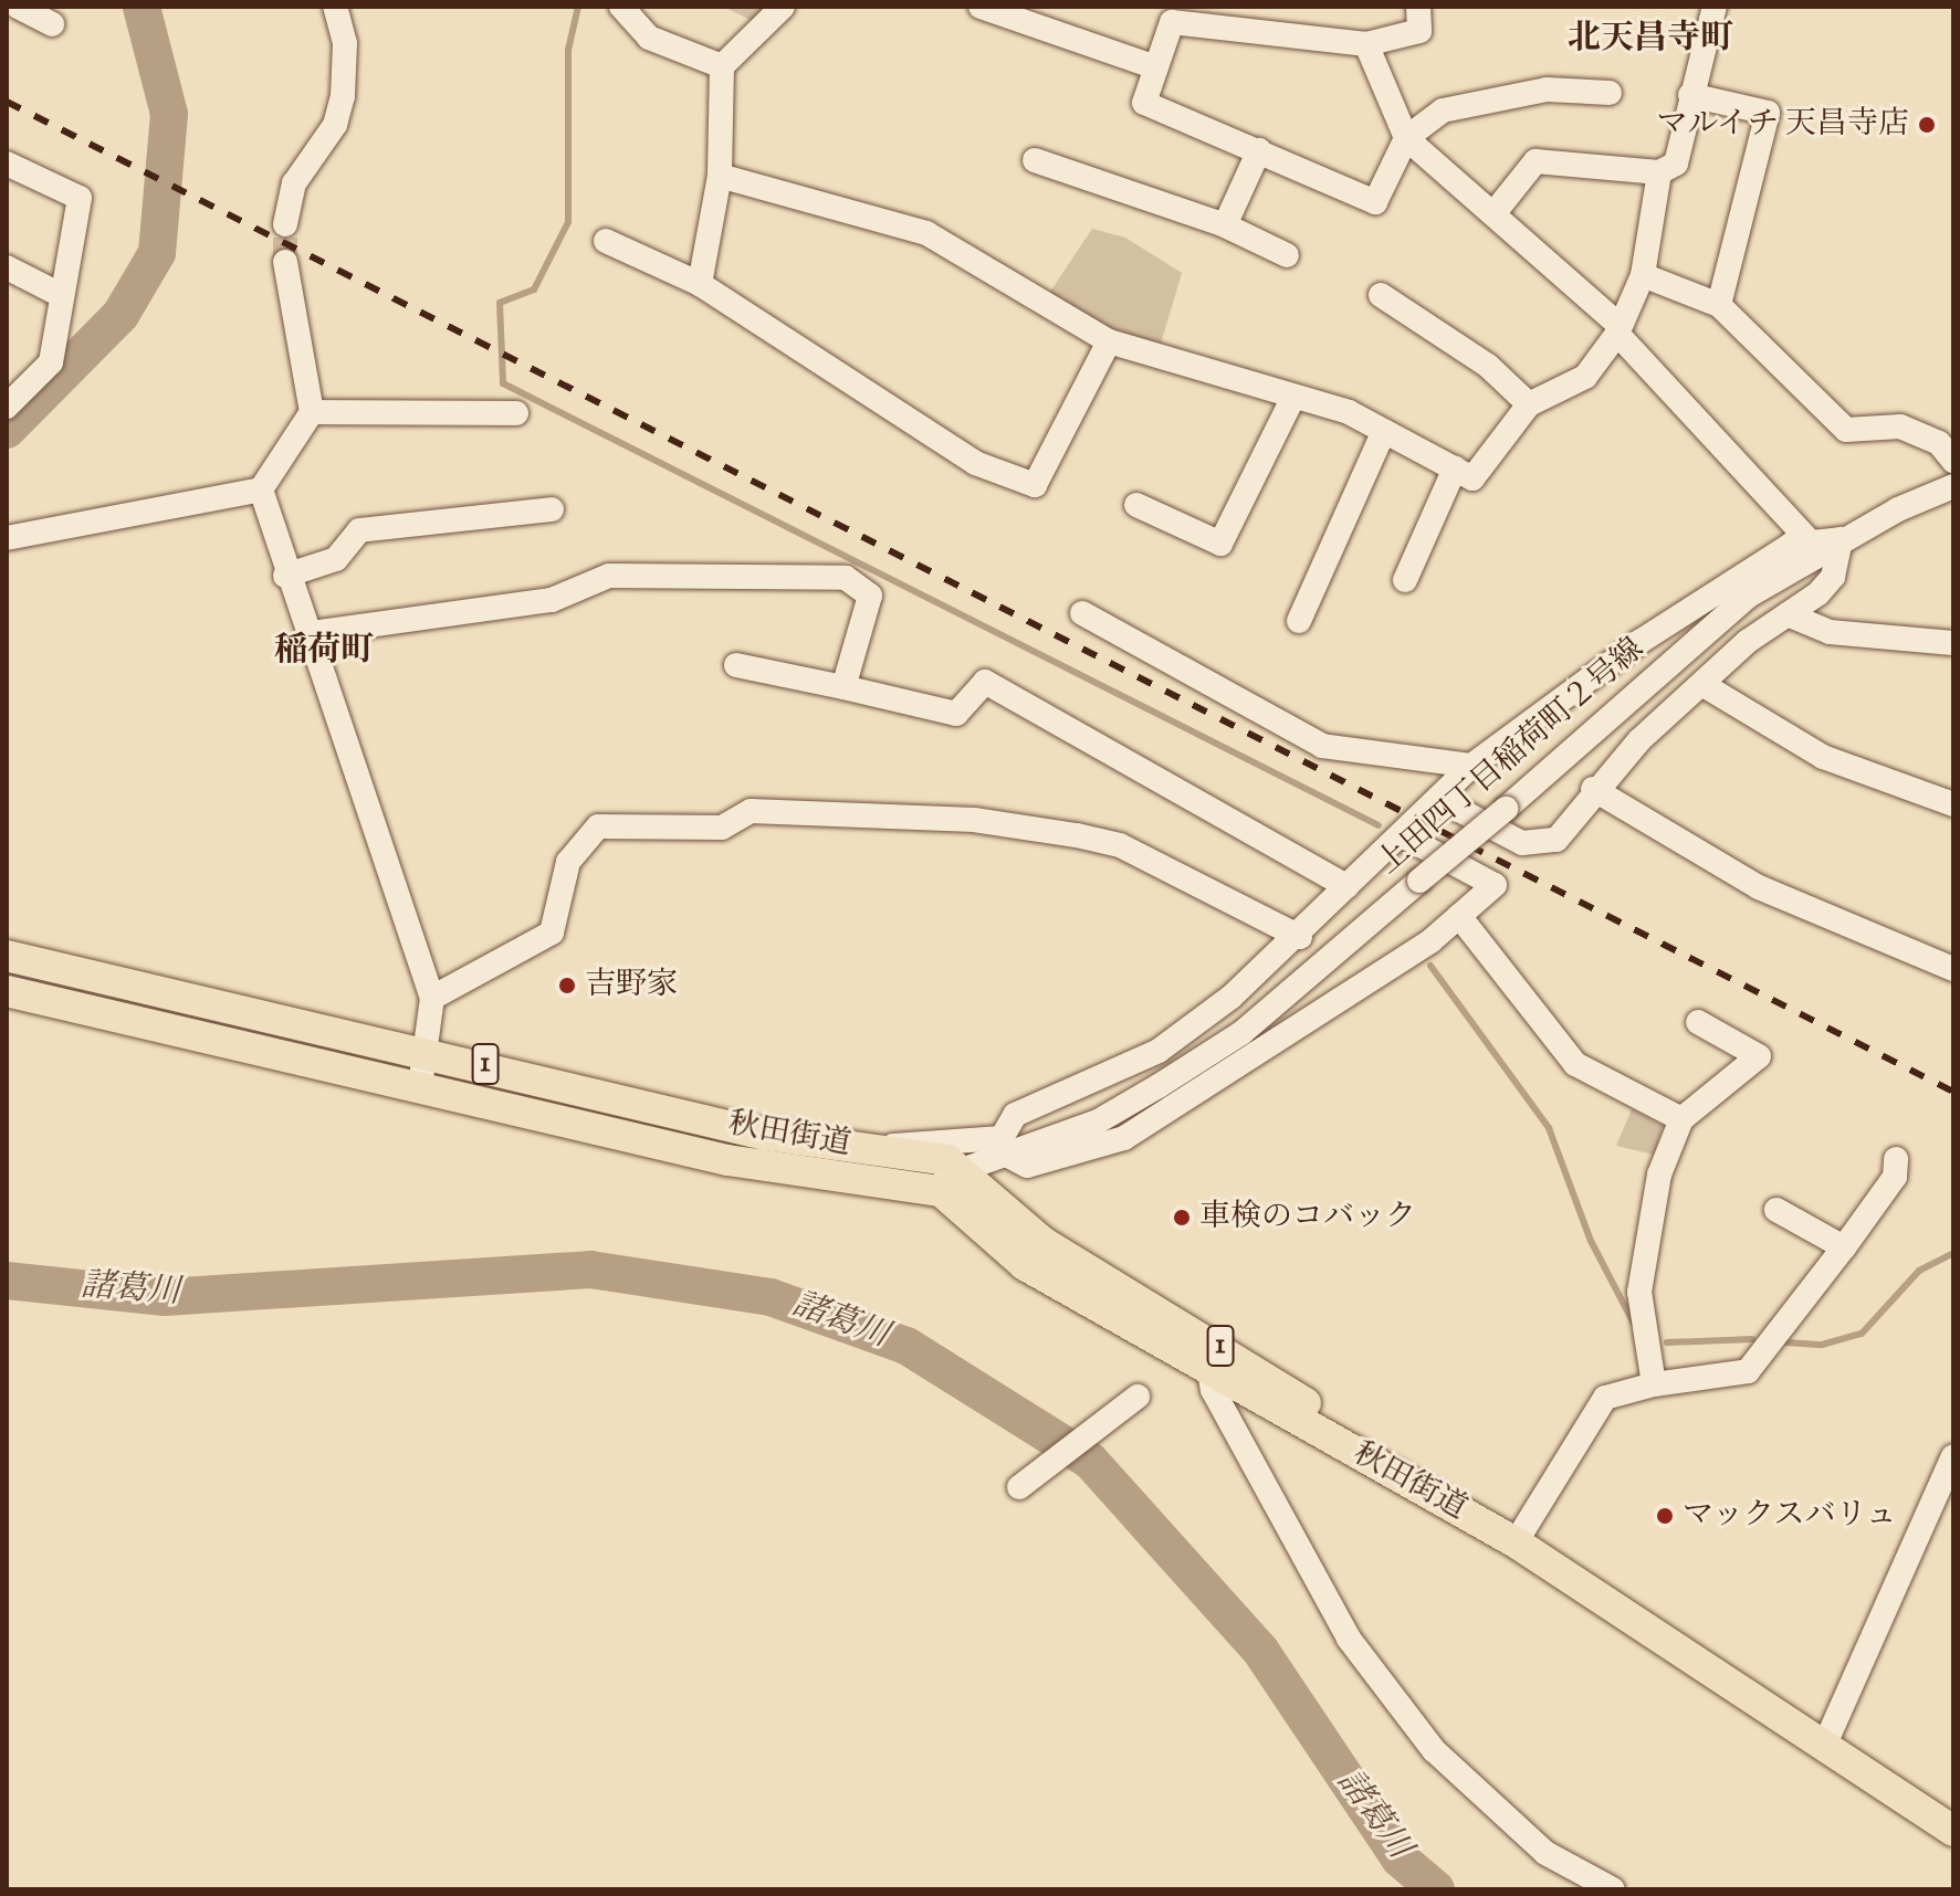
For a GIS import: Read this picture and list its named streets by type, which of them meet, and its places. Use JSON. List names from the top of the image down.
{
  "streets": {
    "main road": ["1", "秋田街道"],
    "street": ["上田四丁目稲荷町２号線"]
  },
  "districts": ["北天昌寺町", "稲荷町"],
  "water": ["諸葛川"],
  "places": [
    "マルイチ 天昌寺店",
    "吉野家",
    "車検のコバック",
    "マックスバリュ"
  ]
}
